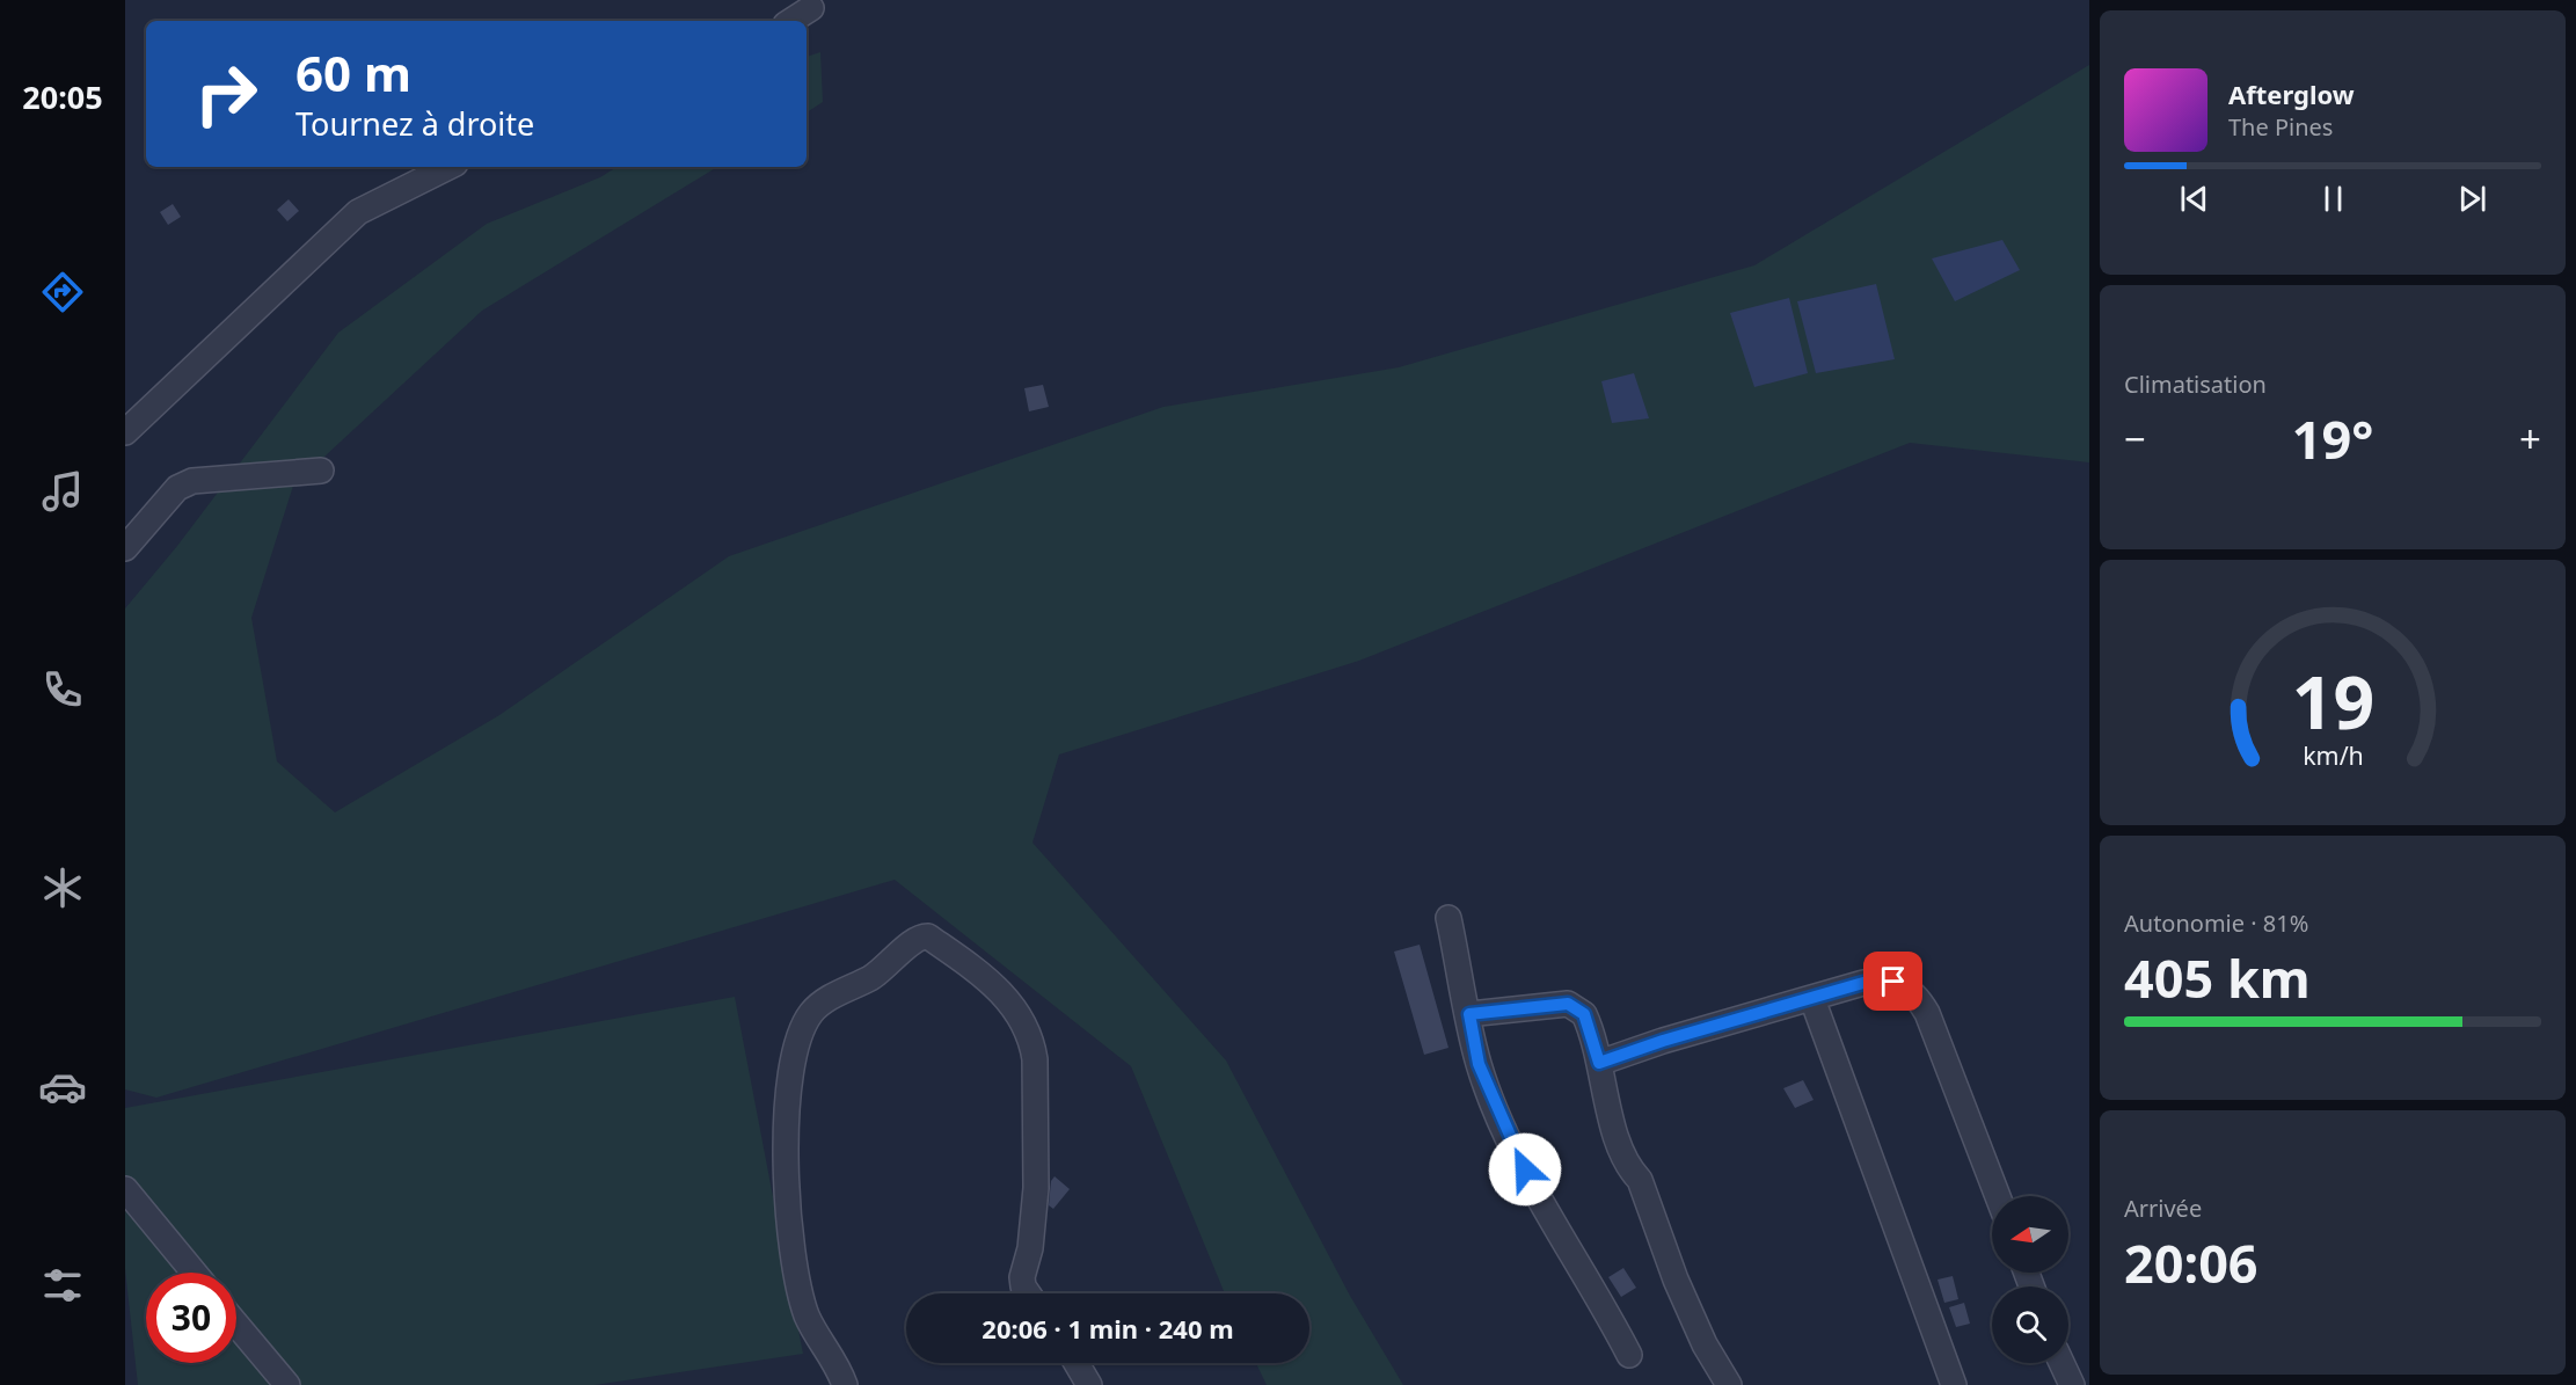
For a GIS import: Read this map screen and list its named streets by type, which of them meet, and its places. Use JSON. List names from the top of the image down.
{
  "north": "left",
  "page": {
    "tabs": "20:05",
    "turn": ["60 m", "Tournez à droite"],
    "song": ["Afterglow", "The Pines"],
    "tile": [
      "Climatisation",
      ["Autonomie · 81%", "405 km"],
      ["Arrivée", "20:06"]
    ],
    "heat": ["−", "19°", "+"],
    "limit": "30",
    "trip": "20:06 · 1 min · 240 m",
    "gauge": ["19", "km/h"]
  }
}
